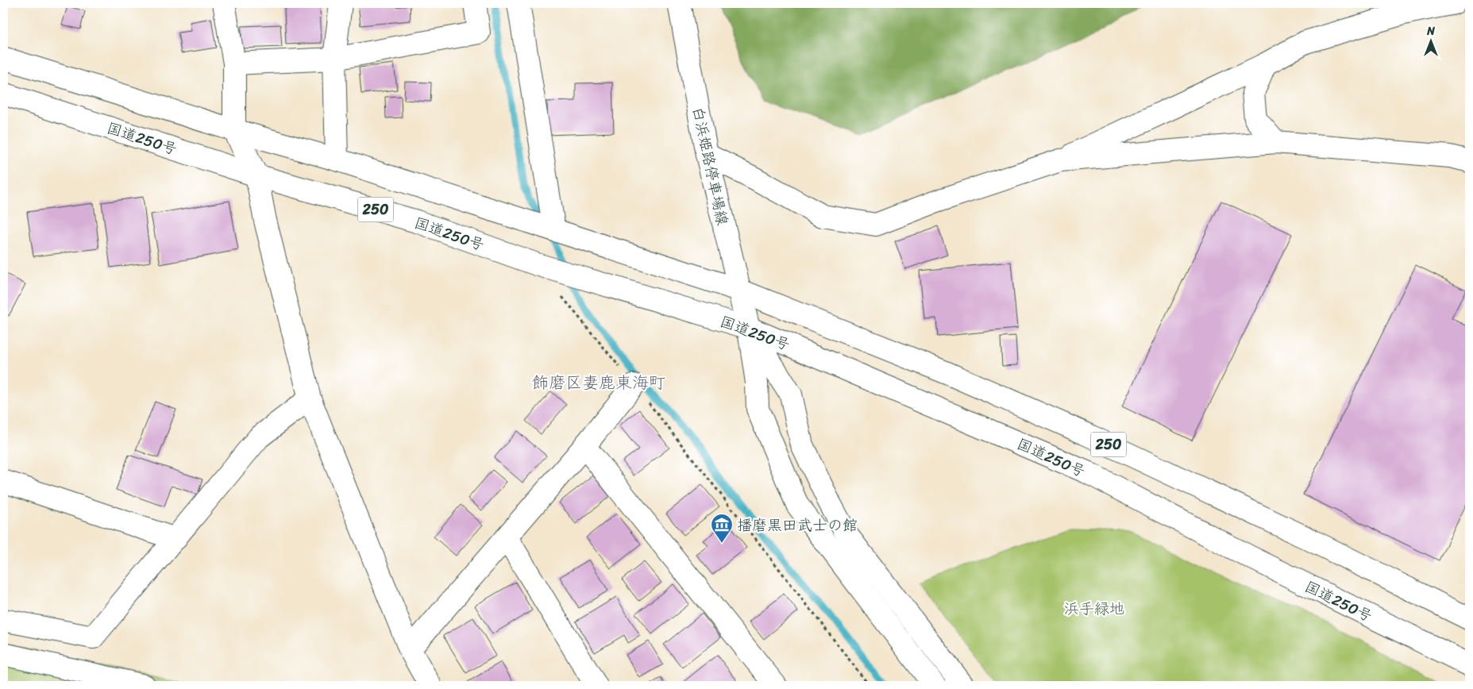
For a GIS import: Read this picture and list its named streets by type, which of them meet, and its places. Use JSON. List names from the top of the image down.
{
  "streets": {
    "main road": ["国道250号", "白浜姫路停車場線", "250"]
  },
  "crossings": [
    ["国道250号", "白浜姫路停車場線"],
    ["白浜姫路停車場線", "250"]
  ],
  "districts": ["飾磨区妻鹿東海町"],
  "parks": ["浜手緑地"],
  "places": {
    "museum": ["播磨黒田武士の館"]
  },
  "north": "top"
}
